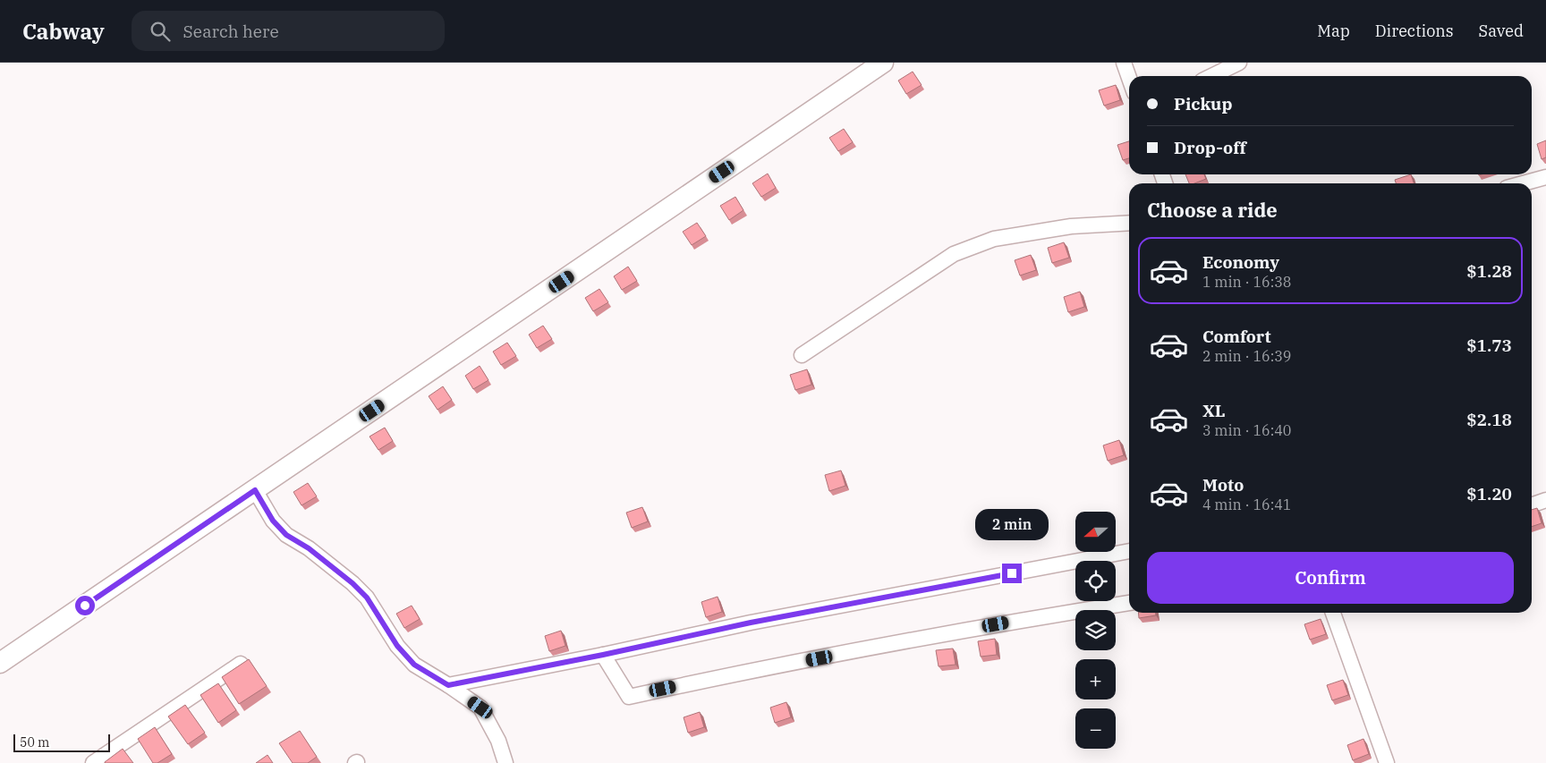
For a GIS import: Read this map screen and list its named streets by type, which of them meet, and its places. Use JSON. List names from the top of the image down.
{
  "scale_bar": "50 m",
  "north": "left",
  "page": {
    "header": "Cabway",
    "search": "Search here",
    "nav": ["Map", "Directions", "Saved"],
    "banner": ["Pickup", "Drop-off"],
    "heading": "Choose a ride",
    "list": [
      {
        "name": "Economy",
        "note": "1 min · 16:38",
        "value": "$1.28"
      },
      {
        "name": "Comfort",
        "note": "2 min · 16:39",
        "value": "$1.73"
      },
      {
        "name": "XL",
        "note": "3 min · 16:40",
        "value": "$2.18"
      },
      {
        "name": "Moto",
        "note": "4 min · 16:41",
        "value": "$1.20"
      }
    ],
    "bubble": "2 min",
    "map_buttons": ["+", "−"],
    "buttons": "Confirm",
    "scale": "50 m"
  }
}
